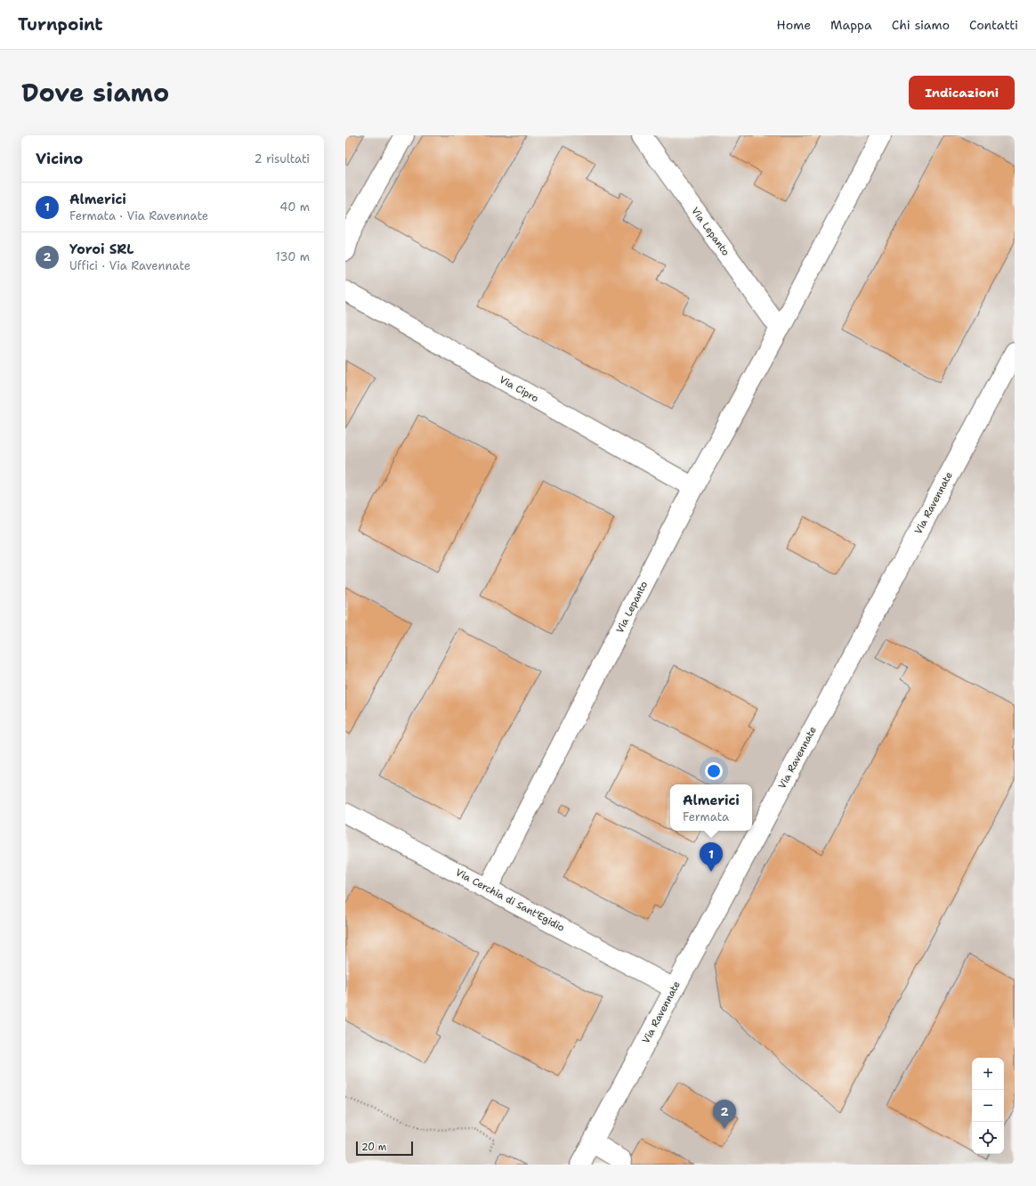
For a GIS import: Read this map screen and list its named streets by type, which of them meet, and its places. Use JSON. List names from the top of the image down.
{
  "streets": {
    "street": [
      "Via Lepanto",
      "Via Cipro",
      "Via Ravennate",
      "Via Cerchia di Sant'Egidio"
    ]
  },
  "crossings": [
    ["Via Lepanto", "Via Cipro"],
    ["Via Lepanto", "Via Cerchia di Sant'Egidio"],
    ["Via Ravennate", "Via Cerchia di Sant'Egidio"]
  ],
  "scale_bar": "20 m",
  "page": {
    "header": "Turnpoint",
    "nav": [
      "Home",
      "Mappa",
      "Chi siamo",
      "Contatti"
    ],
    "title": "Dove siamo",
    "buttons": "Indicazioni",
    "heading": ["Vicino", "2 risultati"],
    "list": [
      {
        "mark": "1",
        "name": "Almerici",
        "note": "Fermata · Via Ravennate",
        "value": "40 m"
      },
      {
        "mark": "2",
        "name": "Yoroi SRL",
        "note": "Uffici · Via Ravennate",
        "value": "130 m"
      }
    ],
    "popup": ["Almerici", "Fermata"],
    "pins": ["1", "2"],
    "map_buttons": ["+", "−"],
    "scale": "20 m"
  }
}
